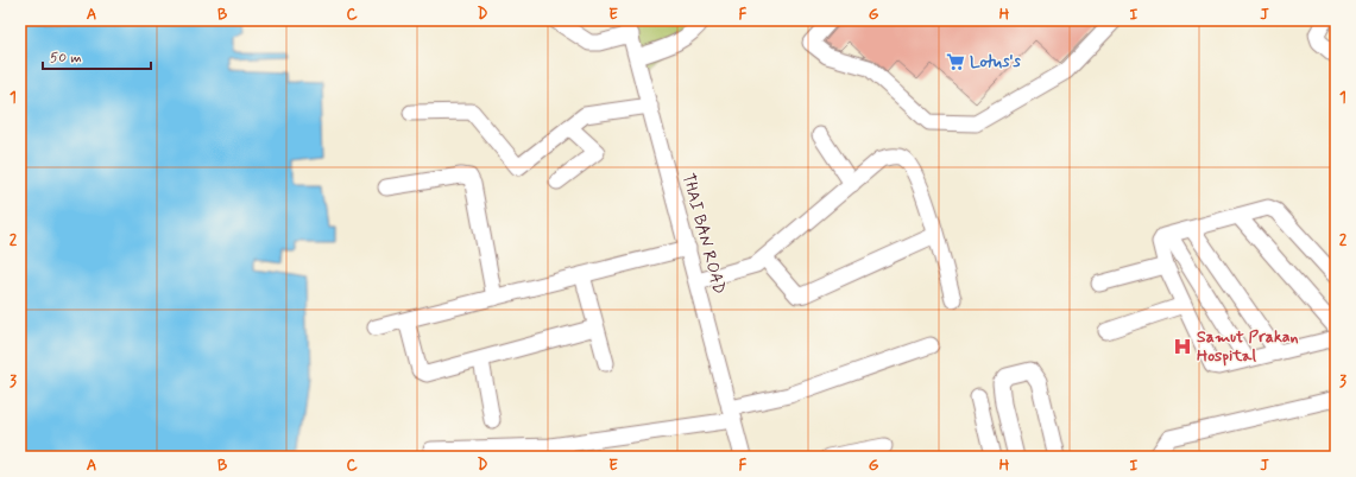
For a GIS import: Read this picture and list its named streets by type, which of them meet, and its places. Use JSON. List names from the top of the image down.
{
  "streets": {
    "street": ["THAI BAN ROAD"]
  },
  "places": {
    "supermarket": ["Lotus's"],
    "hospital": ["Samut Prakan Hospital"]
  },
  "scale_bar": "50 m",
  "grid": {
    "columns": [
      "A",
      "B",
      "C",
      "D",
      "E",
      "F",
      "G",
      "H",
      "I",
      "J"
    ],
    "rows": ["1", "2", "3"]
  }
}
